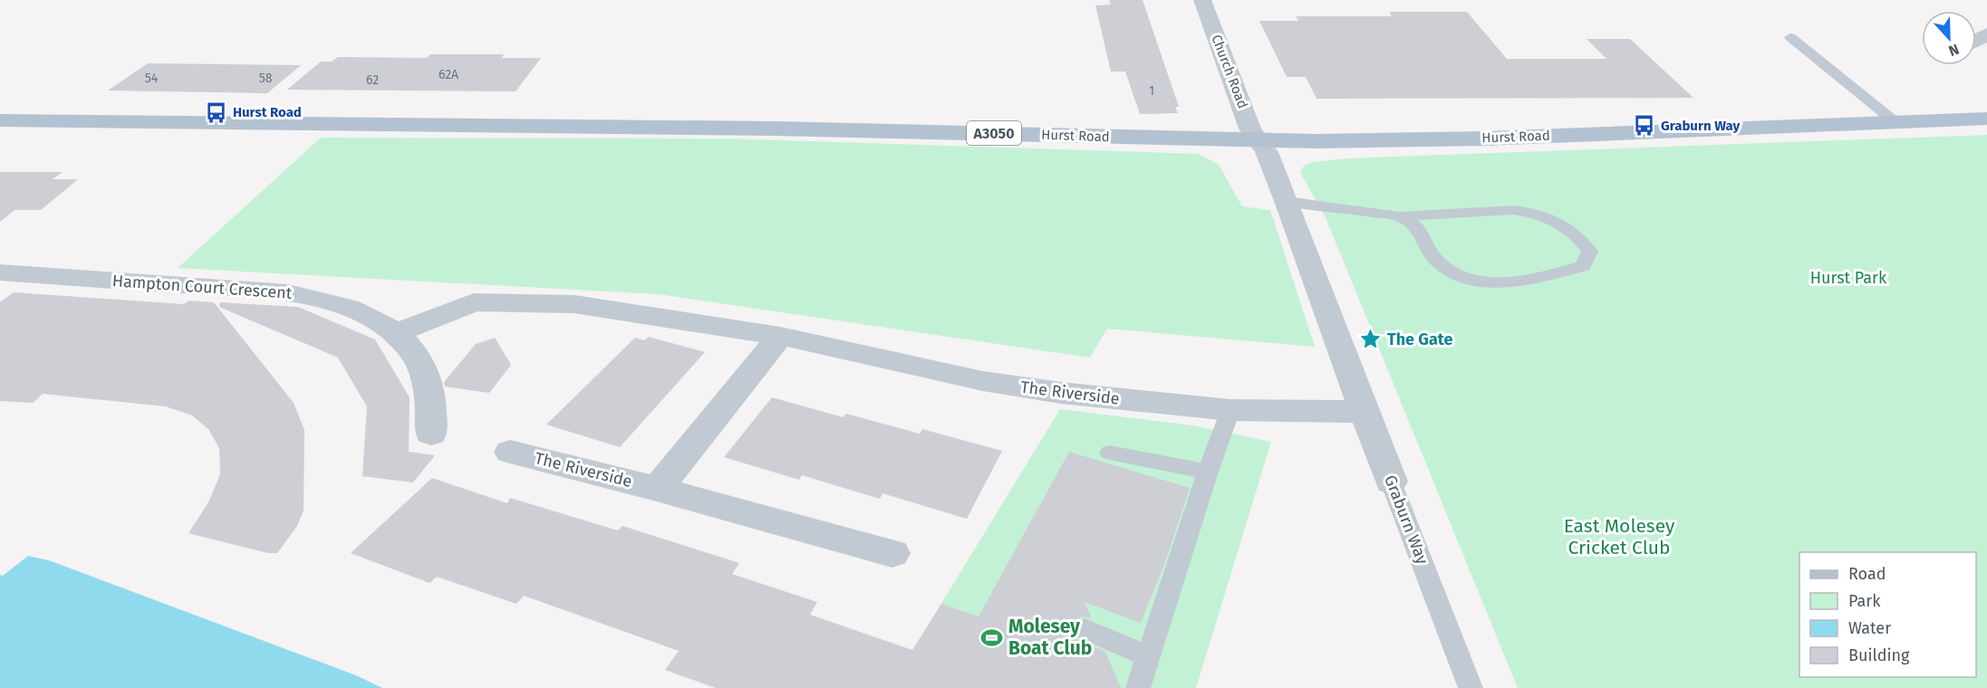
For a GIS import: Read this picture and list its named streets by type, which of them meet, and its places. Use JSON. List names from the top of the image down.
{
  "streets": {
    "main road": ["A3050", "Hurst Road"],
    "street": [
      "Church Road",
      "Hampton Court Crescent",
      "The Riverside",
      "Graburn Way"
    ]
  },
  "crossings": [
    ["Church Road", "Hurst Road"],
    ["Hampton Court Crescent", "The Riverside"],
    ["The Riverside", "Graburn Way"]
  ],
  "parks": ["Hurst Park", "East Molesey Cricket Club"],
  "places": {
    "bus stop": ["Hurst Road", "Graburn Way"],
    "place": ["The Gate"],
    "sports": ["Molesey Boat Club"]
  },
  "house_numbers": [
    "62A",
    "54",
    "58",
    "62",
    "1"
  ],
  "legend": [
    "Road",
    "Park",
    "Water",
    "Building"
  ],
  "north": "bottom"
}
